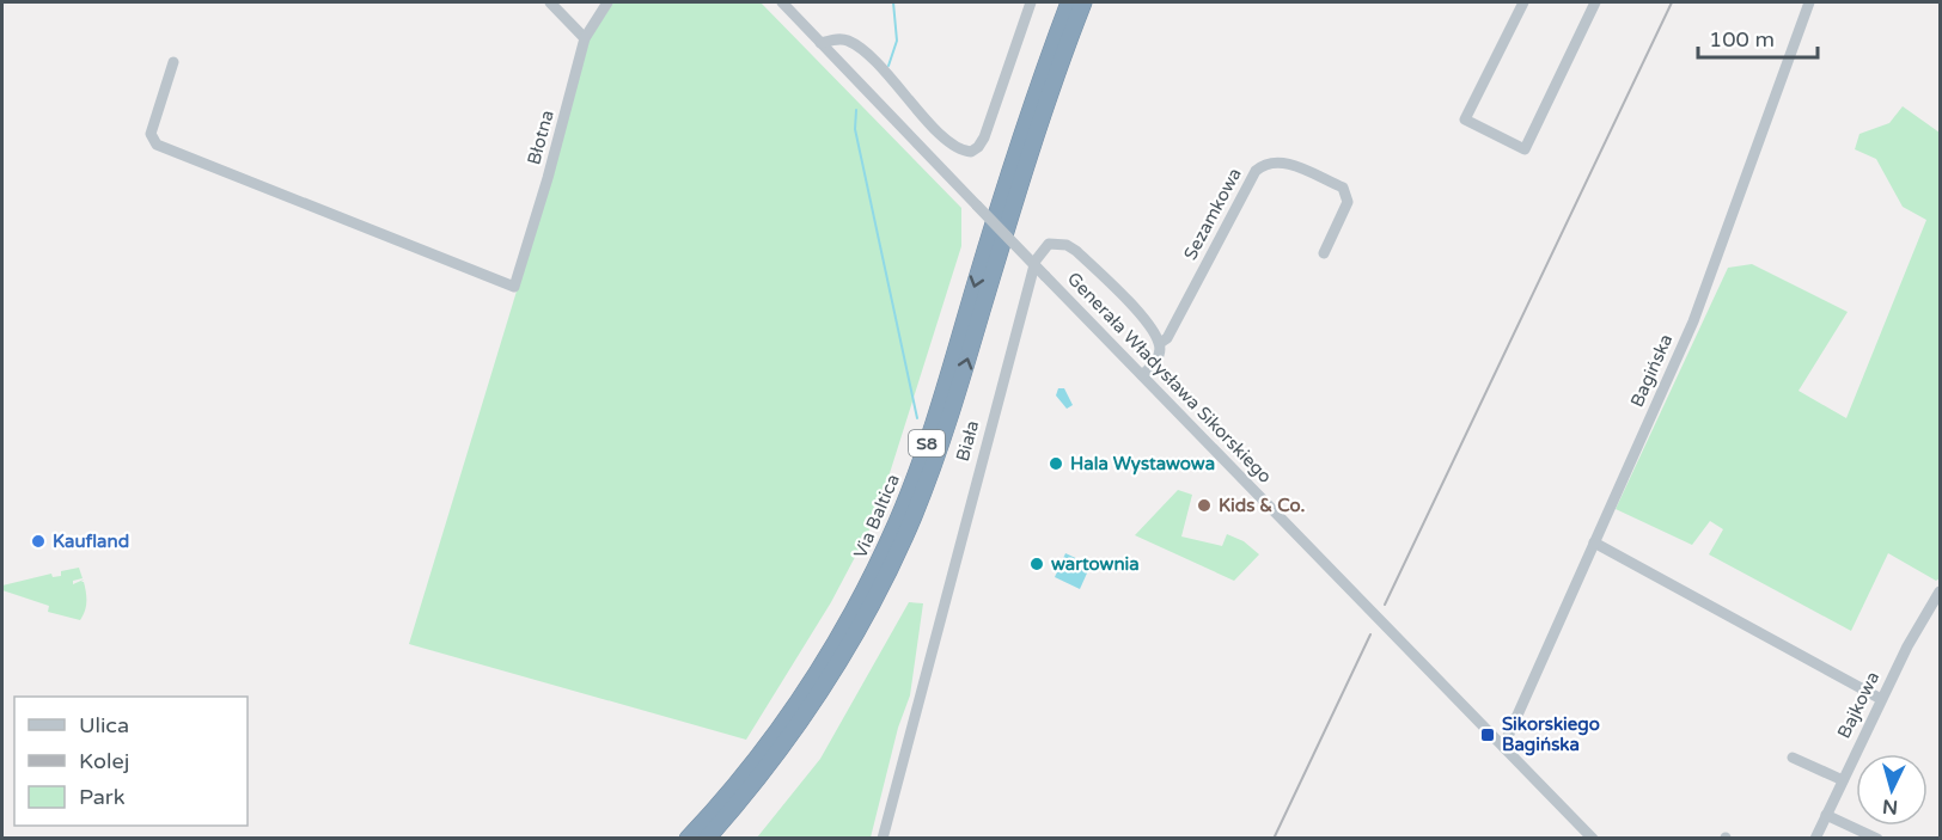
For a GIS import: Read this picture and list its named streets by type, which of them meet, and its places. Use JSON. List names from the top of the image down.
{
  "streets": {
    "highway": ["S8", "Via Baltica"],
    "street": [
      "Błotna",
      "Sezamkowa",
      "Bagińska",
      "Generała Władysława Sikorskiego",
      "Biała",
      "Bajkowa"
    ]
  },
  "crossings": [
    ["Sezamkowa", "Biała"],
    ["Bagińska", "Generała Władysława Sikorskiego"]
  ],
  "places": {
    "other": [
      "Hala Wystawowa",
      "Kids & Co.",
      "Kaufland",
      "wartownia"
    ],
    "transit": ["Sikorskiego Bagińska"]
  },
  "legend": ["Ulica", "Kolej", "Park"],
  "scale_bar": "100 m",
  "north": "bottom"
}
